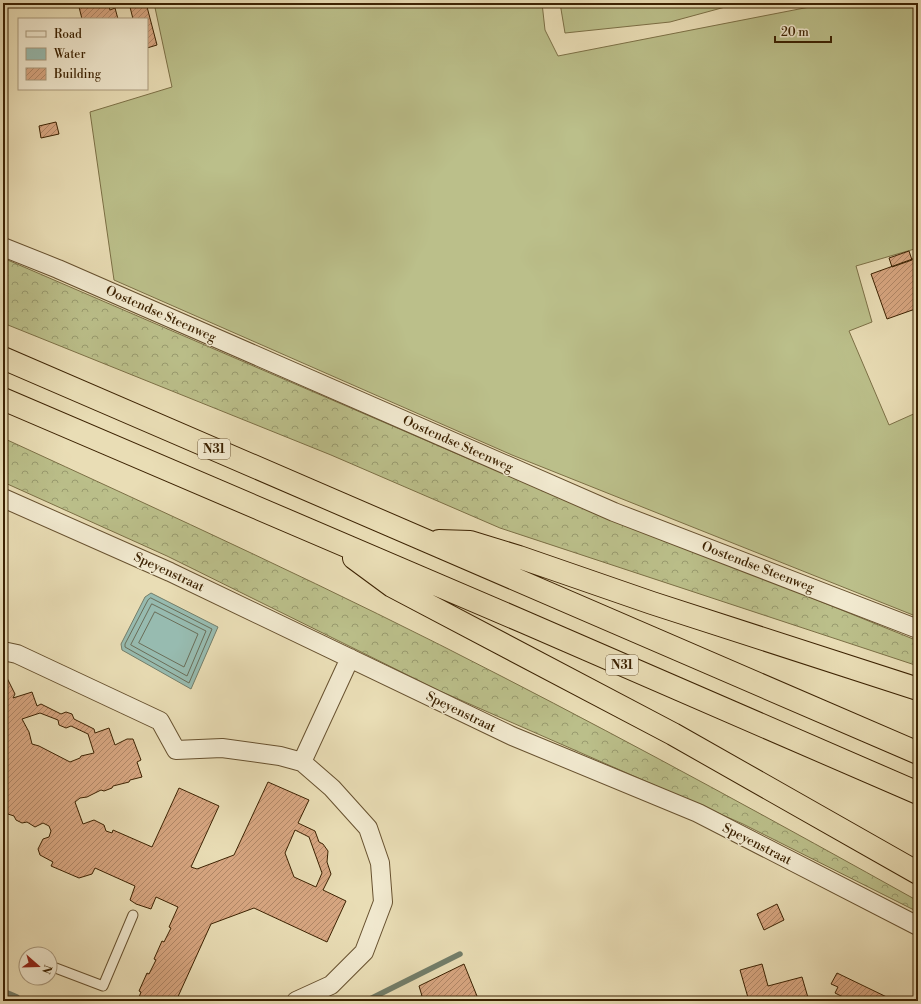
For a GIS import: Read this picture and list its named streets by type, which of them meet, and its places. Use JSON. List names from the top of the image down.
{
  "streets": {
    "highway": ["N31"],
    "street": ["Oostendse Steenweg", "Speyenstraat"]
  },
  "legend": ["Road", "Water", "Building"],
  "scale_bar": "20 m",
  "north": "right"
}
